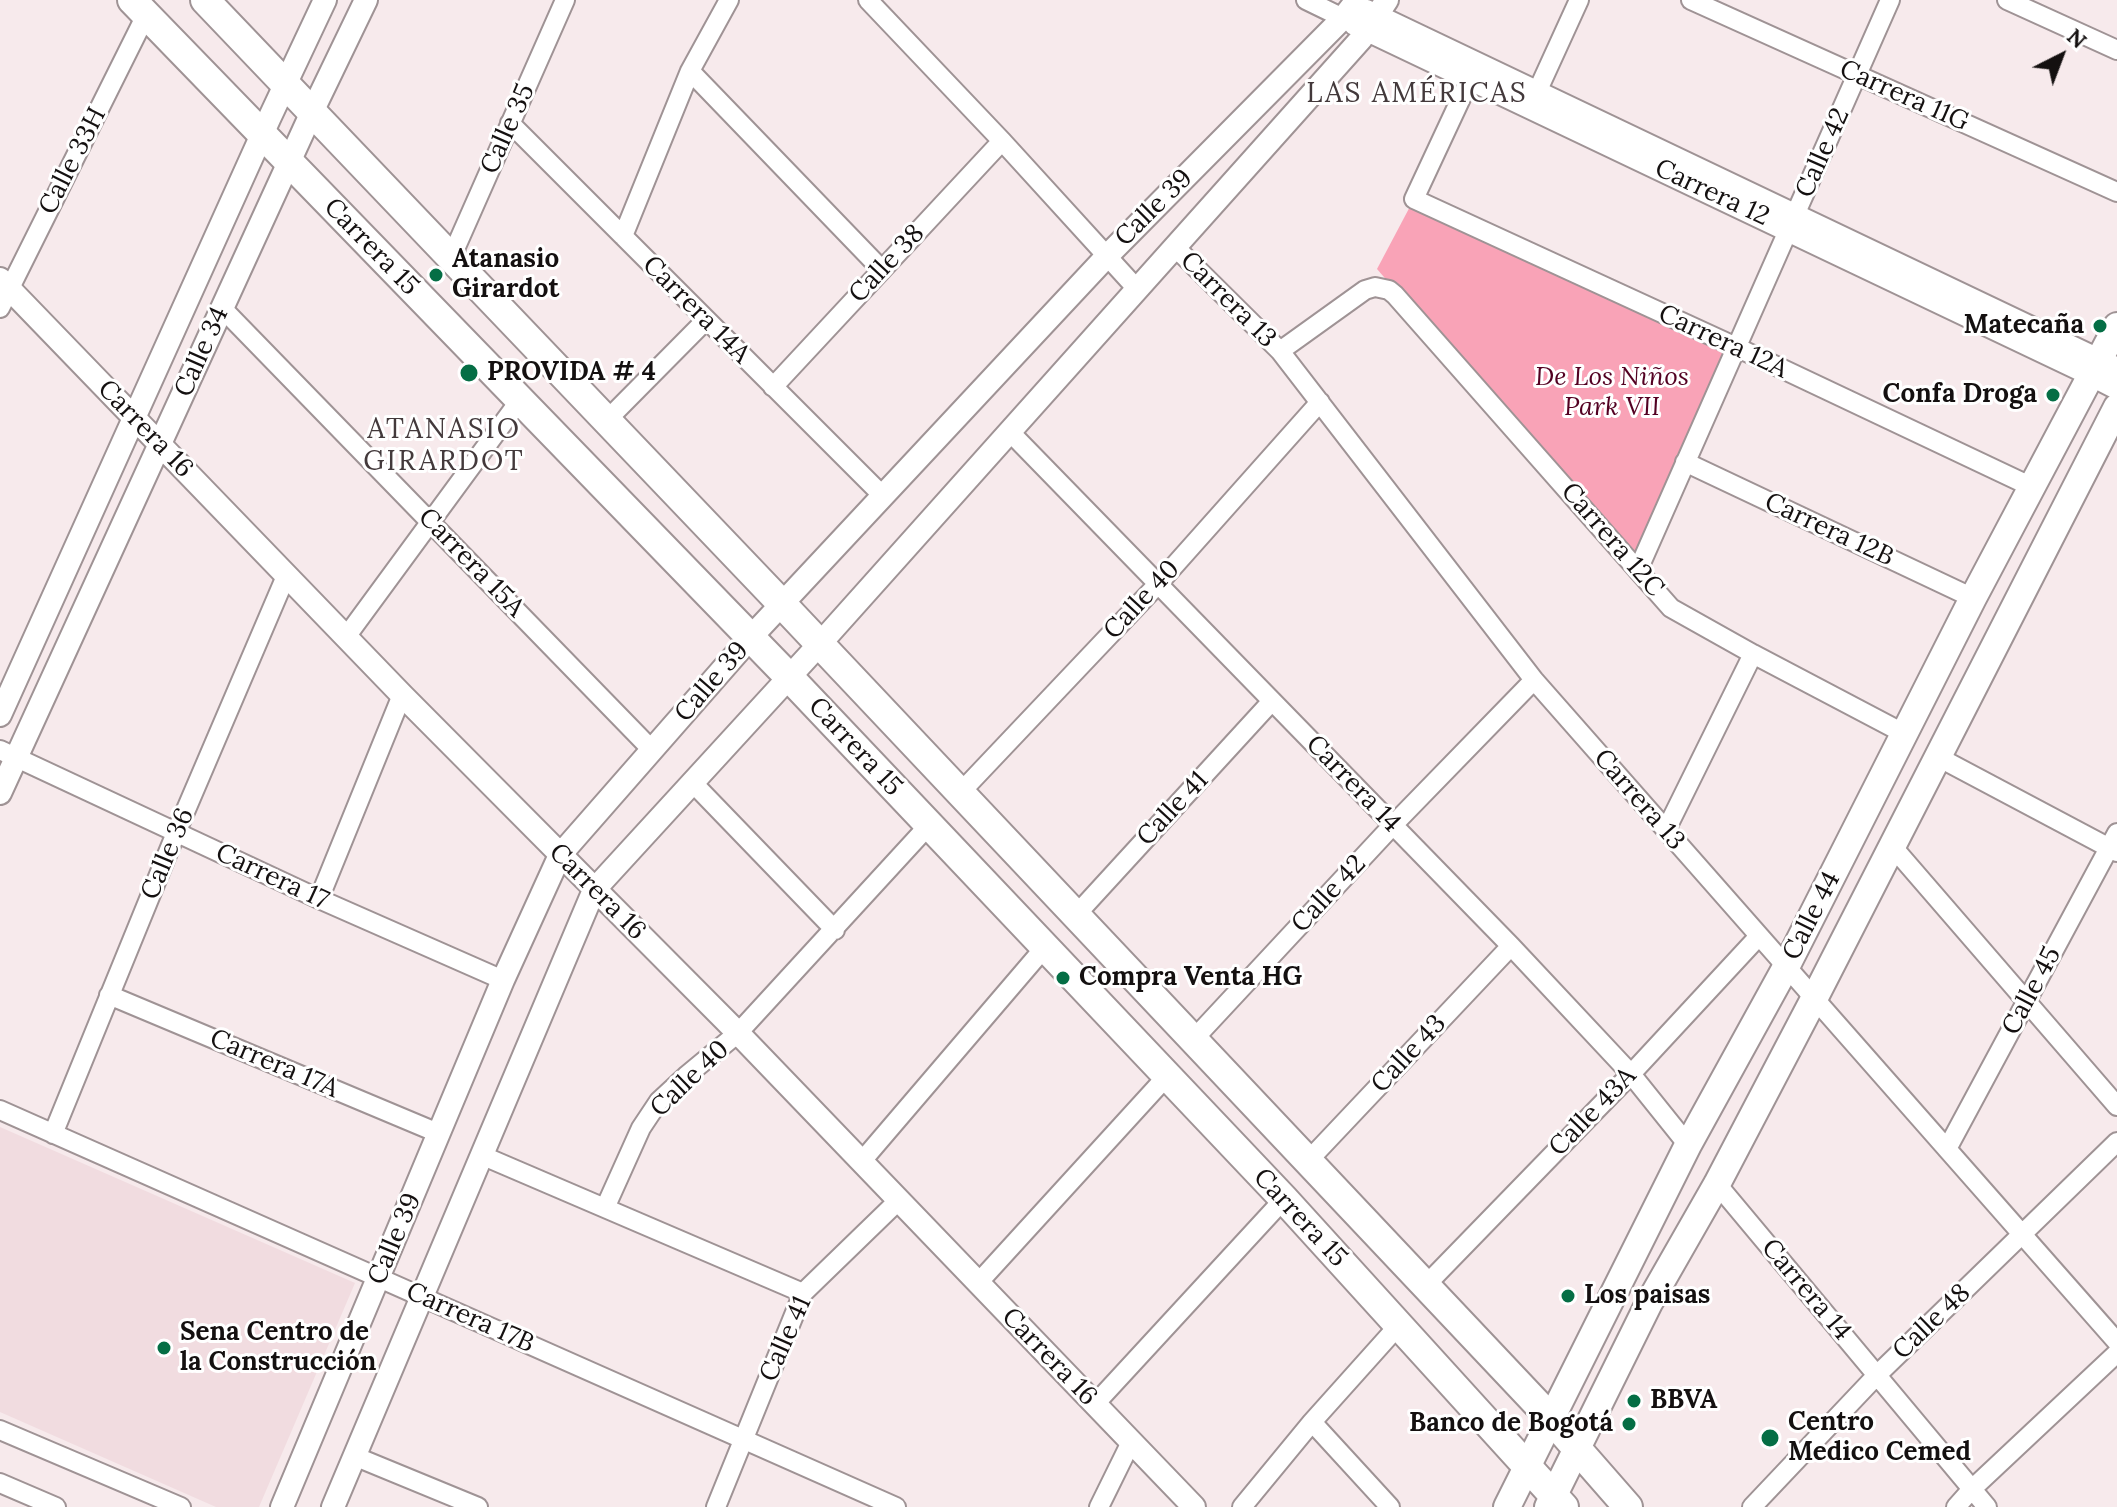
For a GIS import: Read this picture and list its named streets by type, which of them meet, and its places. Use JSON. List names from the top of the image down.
{
  "streets": {
    "main road": ["Carrera 15", "Calle 44"],
    "street": [
      "Carrera 11G",
      "Calle 35",
      "Calle 42",
      "Calle 33H",
      "Carrera 12",
      "Calle 39",
      "Calle 38",
      "Carrera 13",
      "Carrera 14A",
      "Carrera 12A",
      "Calle 34",
      "Carrera 16",
      "Carrera 12B",
      "Carrera 12C",
      "Carrera 15A",
      "Calle 40",
      "Carrera 14",
      "Calle 41",
      "Calle 36",
      "Carrera 17",
      "Calle 45",
      "Calle 43",
      "Carrera 17A",
      "Calle 43A",
      "Carrera 17B",
      "Calle 48"
    ]
  },
  "crossings": [
    ["Carrera 11G", "Calle 42"],
    ["Calle 35", "Carrera 15"],
    ["Calle 35", "Carrera 14A"],
    ["Calle 42", "Carrera 12"],
    ["Calle 42", "Carrera 15"],
    ["Calle 42", "Carrera 13"],
    ["Calle 42", "Carrera 12A"],
    ["Calle 42", "Carrera 12B"],
    ["Calle 42", "Carrera 12C"],
    ["Calle 42", "Carrera 14"],
    ["Calle 33H", "Carrera 15"],
    ["Calle 33H", "Carrera 16"],
    ["Carrera 12", "Calle 39"],
    ["Carrera 12", "Carrera 12A"],
    ["Carrera 12", "Calle 44"],
    ["Calle 39", "Carrera 15"],
    ["Calle 39", "Carrera 13"],
    ["Calle 39", "Carrera 14A"],
    ["Calle 39", "Carrera 16"],
    ["Calle 39", "Carrera 15A"],
    ["Calle 39", "Carrera 14"],
    ["Calle 39", "Carrera 17"],
    ["Calle 39", "Carrera 17A"],
    ["Calle 39", "Carrera 17B"],
    ["Carrera 15", "Calle 34"],
    ["Carrera 15", "Calle 40"],
    ["Carrera 15", "Calle 41"],
    ["Carrera 15", "Calle 44"],
    ["Carrera 15", "Calle 43"],
    ["Carrera 15", "Calle 43A"],
    ["Calle 38", "Carrera 14A"],
    ["Carrera 13", "Carrera 12C"],
    ["Carrera 13", "Calle 40"],
    ["Carrera 13", "Calle 44"],
    ["Carrera 13", "Calle 45"],
    ["Carrera 13", "Calle 43A"],
    ["Carrera 13", "Calle 48"],
    ["Carrera 12A", "Calle 44"],
    ["Calle 34", "Carrera 16"],
    ["Calle 34", "Carrera 15A"],
    ["Calle 34", "Carrera 17"],
    ["Carrera 16", "Calle 40"],
    ["Carrera 16", "Calle 41"],
    ["Carrera 16", "Calle 36"],
    ["Carrera 12B", "Calle 44"],
    ["Carrera 12C", "Calle 44"],
    ["Calle 40", "Carrera 14"],
    ["Carrera 14", "Calle 41"],
    ["Carrera 14", "Calle 44"],
    ["Carrera 14", "Calle 43"],
    ["Carrera 14", "Calle 43A"],
    ["Carrera 14", "Calle 48"],
    ["Calle 41", "Carrera 17B"],
    ["Calle 36", "Carrera 17"],
    ["Calle 36", "Carrera 17A"],
    ["Calle 36", "Carrera 17B"]
  ],
  "districts": ["LAS AMÉRICAS", "ATANASIO GIRARDOT"],
  "parks": ["De Los Niños Park VII"],
  "places": [
    "Atanasio Girardot",
    "Matecaña",
    "PROVIDA # 4",
    "Confa Droga",
    "Compra Venta HG",
    "Los paisas",
    "Sena Centro de la Construcción",
    "BBVA",
    "Banco de Bogotá",
    "Centro Medico Cemed"
  ],
  "north": "top right"
}
